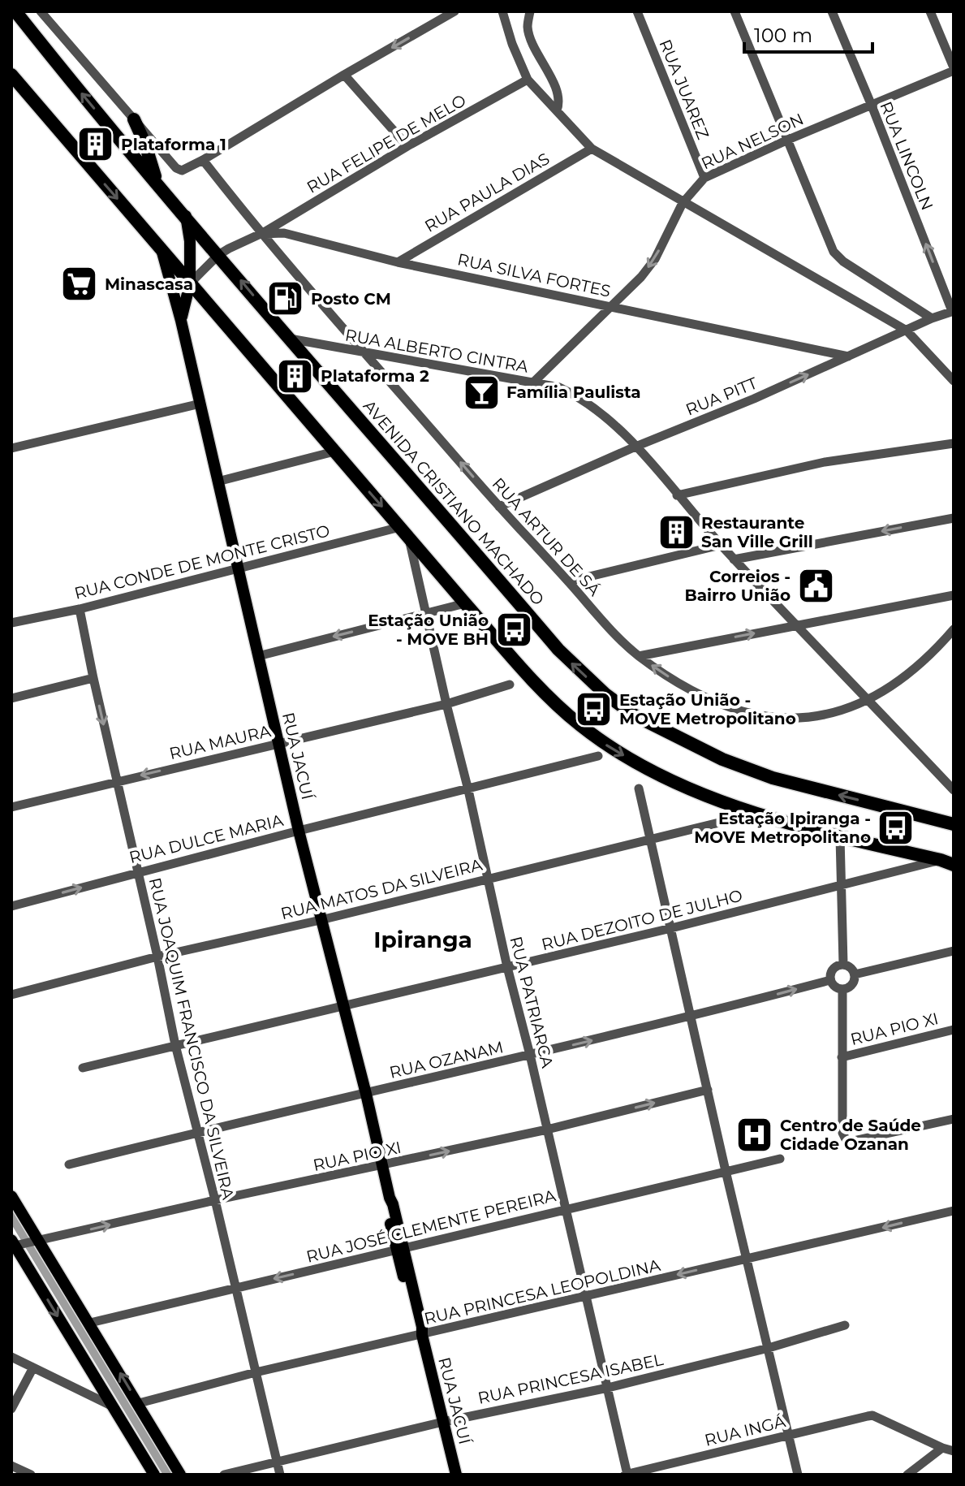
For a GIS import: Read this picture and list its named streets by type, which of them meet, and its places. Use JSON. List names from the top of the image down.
{
  "streets": {
    "highway": ["AVENIDA CRISTIANO MACHADO"],
    "main road": ["RUA JACUÍ"],
    "street": [
      "RUA JUAREZ",
      "RUA NELSON",
      "RUA FELIPE DE MELO",
      "RUA LINCOLN",
      "RUA PAULA DIAS",
      "RUA SILVA FORTES",
      "RUA ALBERTO CINTRA",
      "RUA PITT",
      "RUA ARTUR DE SÁ",
      "RUA CONDE DE MONTE CRISTO",
      "RUA MAURA",
      "RUA DULCE MARIA",
      "RUA MATOS DA SILVEIRA",
      "RUA DEZOITO DE JULHO",
      "RUA PATRIARCA",
      "RUA PIO XI",
      "RUA JOAQUIM FRANCISCO DA SILVEIRA",
      "RUA OZANAM",
      "RUA JOSÉ CLEMENTE PEREIRA",
      "RUA PRINCESA LEOPOLDINA",
      "RUA PRINCESA ISABEL",
      "RUA INGÁ"
    ]
  },
  "crossings": [
    ["RUA JUAREZ", "RUA NELSON"],
    ["RUA NELSON", "RUA LINCOLN"],
    ["RUA NELSON", "RUA SILVA FORTES"],
    ["RUA NELSON", "RUA ALBERTO CINTRA"],
    ["RUA FELIPE DE MELO", "RUA SILVA FORTES"],
    ["RUA FELIPE DE MELO", "RUA ARTUR DE SÁ"],
    ["RUA LINCOLN", "RUA PITT"],
    ["RUA PAULA DIAS", "RUA SILVA FORTES"],
    ["RUA SILVA FORTES", "RUA PITT"],
    ["RUA SILVA FORTES", "AVENIDA CRISTIANO MACHADO"],
    ["RUA SILVA FORTES", "RUA ARTUR DE SÁ"],
    ["RUA ALBERTO CINTRA", "RUA PITT"],
    ["RUA ALBERTO CINTRA", "AVENIDA CRISTIANO MACHADO"],
    ["RUA ALBERTO CINTRA", "RUA ARTUR DE SÁ"],
    ["RUA PITT", "RUA ARTUR DE SÁ"],
    ["AVENIDA CRISTIANO MACHADO", "RUA JACUÍ"],
    ["RUA CONDE DE MONTE CRISTO", "RUA JACUÍ"],
    ["RUA CONDE DE MONTE CRISTO", "RUA PATRIARCA"],
    ["RUA CONDE DE MONTE CRISTO", "RUA JOAQUIM FRANCISCO DA SILVEIRA"],
    ["RUA MAURA", "RUA JACUÍ"],
    ["RUA MAURA", "RUA PATRIARCA"],
    ["RUA MAURA", "RUA JOAQUIM FRANCISCO DA SILVEIRA"],
    ["RUA JACUÍ", "RUA DULCE MARIA"],
    ["RUA JACUÍ", "RUA MATOS DA SILVEIRA"],
    ["RUA JACUÍ", "RUA DEZOITO DE JULHO"],
    ["RUA JACUÍ", "RUA PIO XI"],
    ["RUA JACUÍ", "RUA OZANAM"],
    ["RUA JACUÍ", "RUA JOSÉ CLEMENTE PEREIRA"],
    ["RUA JACUÍ", "RUA PRINCESA LEOPOLDINA"],
    ["RUA JACUÍ", "RUA PRINCESA ISABEL"],
    ["RUA DULCE MARIA", "RUA PATRIARCA"],
    ["RUA DULCE MARIA", "RUA JOAQUIM FRANCISCO DA SILVEIRA"],
    ["RUA MATOS DA SILVEIRA", "RUA PATRIARCA"],
    ["RUA MATOS DA SILVEIRA", "RUA JOAQUIM FRANCISCO DA SILVEIRA"],
    ["RUA DEZOITO DE JULHO", "RUA PATRIARCA"],
    ["RUA DEZOITO DE JULHO", "RUA JOAQUIM FRANCISCO DA SILVEIRA"],
    ["RUA PATRIARCA", "RUA PIO XI"],
    ["RUA PATRIARCA", "RUA OZANAM"],
    ["RUA PATRIARCA", "RUA JOSÉ CLEMENTE PEREIRA"],
    ["RUA PATRIARCA", "RUA PRINCESA LEOPOLDINA"],
    ["RUA PATRIARCA", "RUA PRINCESA ISABEL"],
    ["RUA PATRIARCA", "RUA INGÁ"],
    ["RUA PIO XI", "RUA JOAQUIM FRANCISCO DA SILVEIRA"],
    ["RUA JOAQUIM FRANCISCO DA SILVEIRA", "RUA OZANAM"],
    ["RUA JOAQUIM FRANCISCO DA SILVEIRA", "RUA JOSÉ CLEMENTE PEREIRA"],
    ["RUA JOAQUIM FRANCISCO DA SILVEIRA", "RUA PRINCESA LEOPOLDINA"],
    ["RUA JOAQUIM FRANCISCO DA SILVEIRA", "RUA PRINCESA ISABEL"]
  ],
  "one_way": [
    "RUA ARTUR DE SÁ",
    "RUA PIO XI",
    "RUA OZANAM",
    "RUA PRINCESA LEOPOLDINA"
  ],
  "districts": ["Ipiranga"],
  "places": {
    "building": ["Plataforma 1", "Plataforma 2", "Restaurante San Ville Grill"],
    "supermarket": ["Minascasa"],
    "fuel station": ["Posto CM"],
    "bar": ["Família Paulista"],
    "public building": ["Correios - Bairro União"],
    "bus stop": ["Estação União - MOVE BH", "Estação União - MOVE Metropolitano", "Estação Ipiranga - MOVE Metropolitano"],
    "hospital": ["Centro de Saúde Cidade Ozanan"]
  },
  "scale_bar": "100 m"
}
